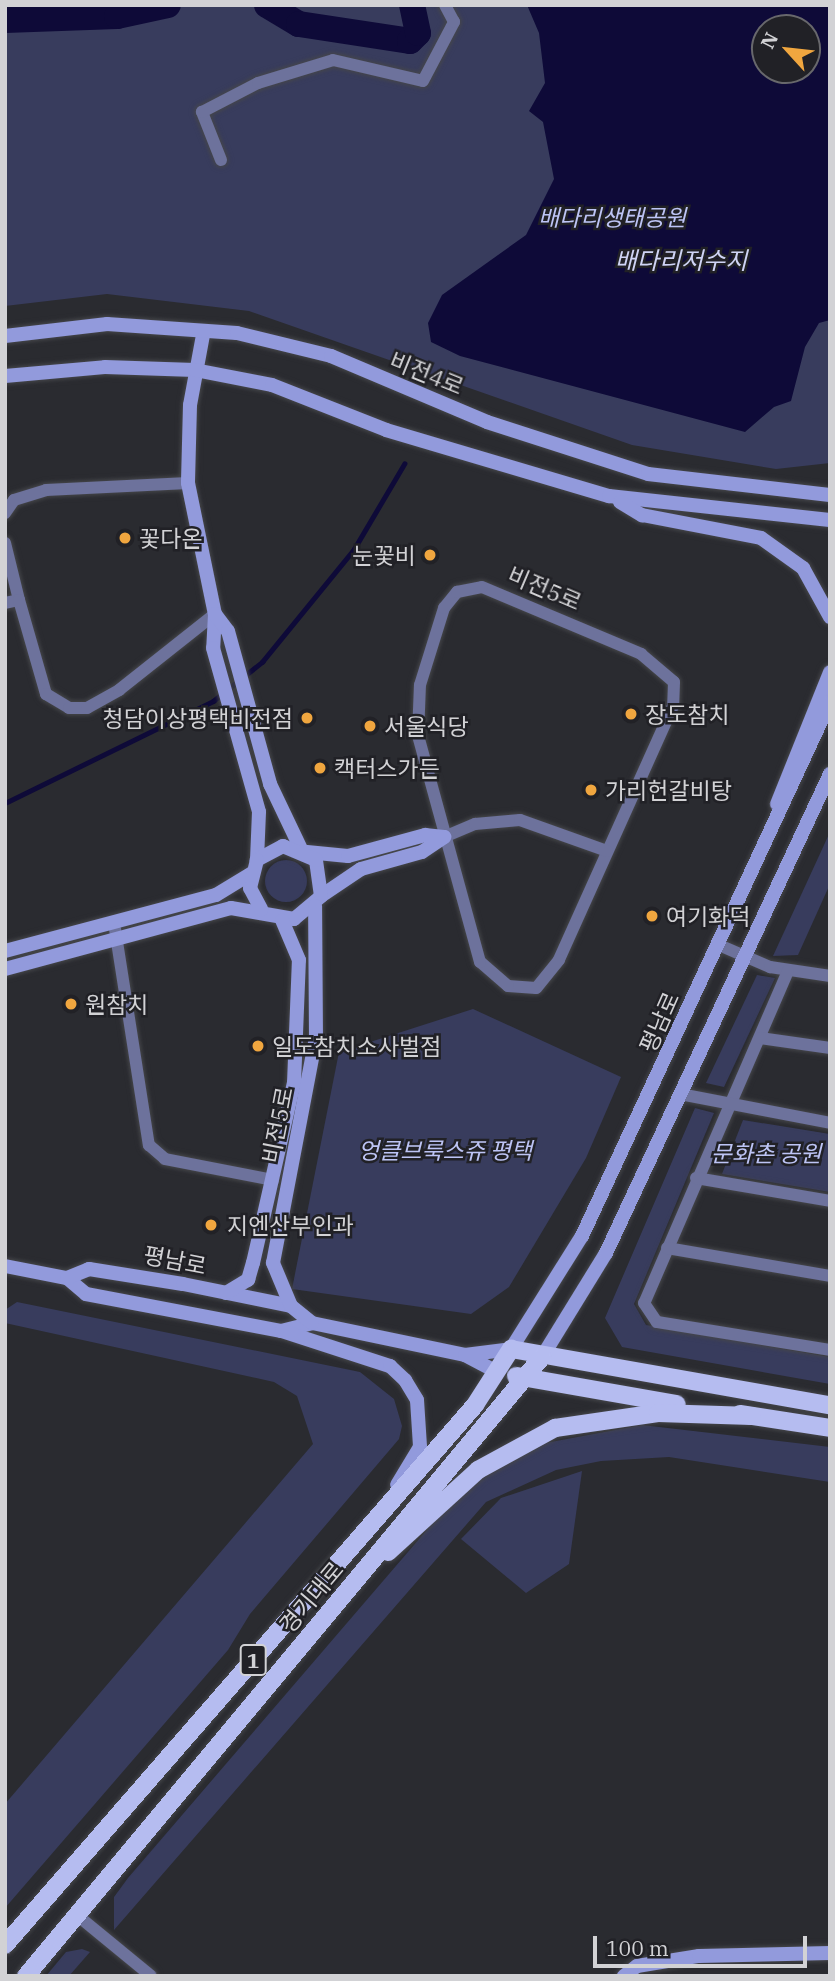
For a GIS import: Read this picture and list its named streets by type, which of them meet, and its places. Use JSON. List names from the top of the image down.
{
  "streets": {
    "main road": ["경기대로", "1"],
    "street": ["비전4로", "비전5로", "평남로"]
  },
  "crossings": [
    ["비전5로", "평남로"],
    ["평남로", "경기대로"]
  ],
  "water": ["배다리저수지"],
  "parks": ["배다리생태공원", "엉클브룩스쥬 평택", "문화촌 공원"],
  "places": [
    "꽃다온",
    "눈꽃비",
    "장도참치",
    "청담이상평택비전점",
    "서울식당",
    "캑터스가든",
    "가리헌갈비탕",
    "여기화덕",
    "원참치",
    "일도참치소사벌점",
    "지엔산부인과"
  ],
  "scale_bar": "100 m",
  "north": "top left"
}
